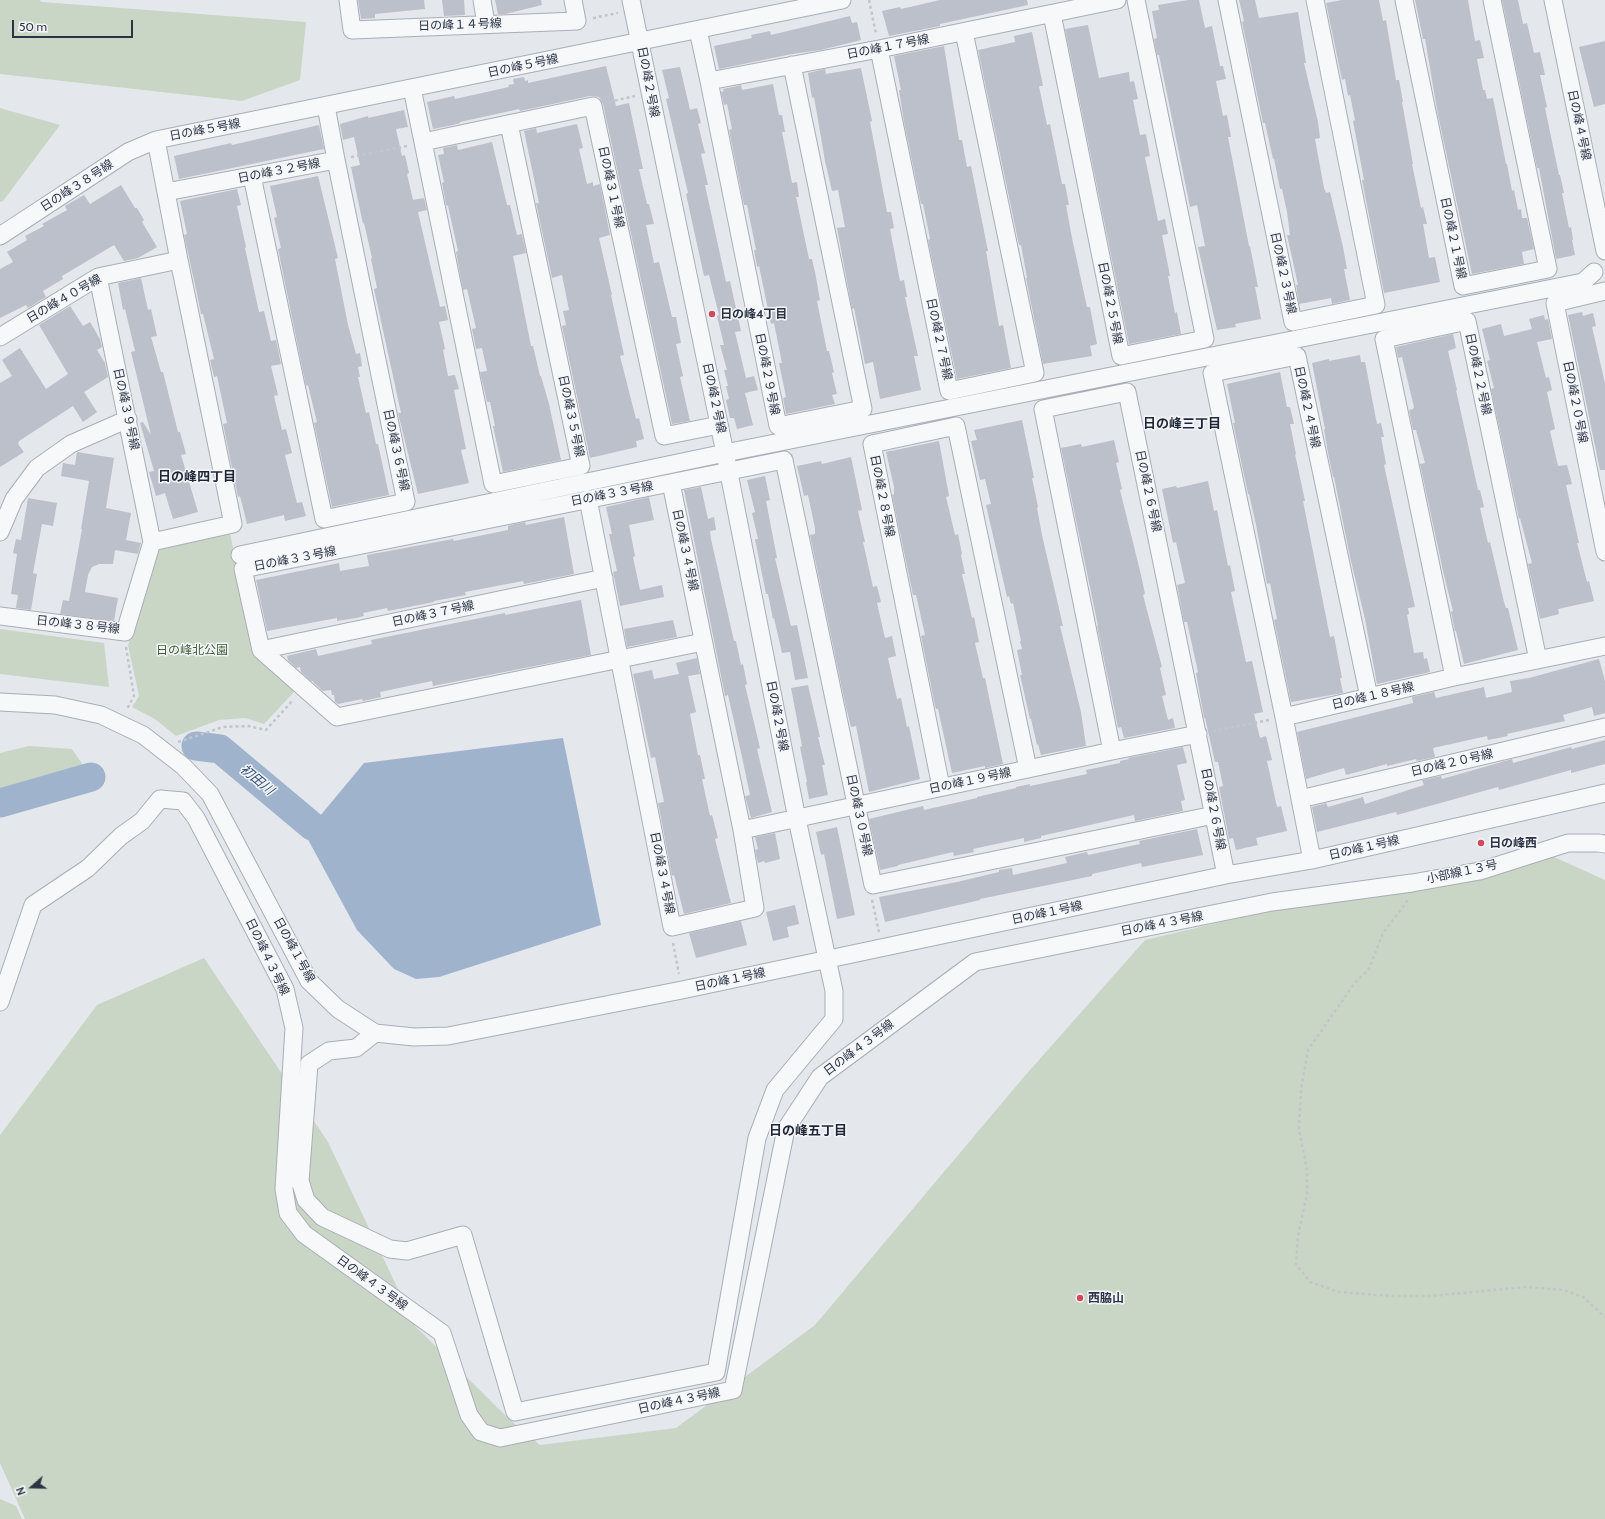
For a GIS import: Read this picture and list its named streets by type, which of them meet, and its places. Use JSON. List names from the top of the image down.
{
  "streets": {
    "street": [
      "日の峰１４号線",
      "日の峰１７号線",
      "日の峰５号線",
      "日の峰２号線",
      "日の峰４号線",
      "日の峰３２号線",
      "日の峰３８号線",
      "日の峰３１号線",
      "日の峰２１号線",
      "日の峰２３号線",
      "日の峰４０号線",
      "日の峰２５号線",
      "日の峰２７号線",
      "日の峰２９号線",
      "日の峰２２号線",
      "日の峰２０号線",
      "日の峰２４号線",
      "日の峰３９号線",
      "日の峰３５号線",
      "日の峰３６号線",
      "日の峰２６号線",
      "日の峰３３号線",
      "日の峰２８号線",
      "日の峰３４号線",
      "日の峰３７号線",
      "日の峰１８号線",
      "日の峰１９号線",
      "日の峰３０号線",
      "日の峰１号線",
      "小部線１３号",
      "日の峰４３号線"
    ]
  },
  "crossings": [
    ["日の峰１７号線", "日の峰２５号線"],
    ["日の峰１７号線", "日の峰２７号線"],
    ["日の峰１７号線", "日の峰２９号線"],
    ["日の峰５号線", "日の峰２号線"],
    ["日の峰５号線", "日の峰３２号線"],
    ["日の峰５号線", "日の峰３８号線"],
    ["日の峰５号線", "日の峰４０号線"],
    ["日の峰５号線", "日の峰３９号線"],
    ["日の峰２号線", "日の峰３１号線"],
    ["日の峰２号線", "日の峰３３号線"],
    ["日の峰２号線", "日の峰１９号線"],
    ["日の峰２号線", "日の峰３０号線"],
    ["日の峰２号線", "日の峰１号線"],
    ["日の峰３２号線", "日の峰３６号線"],
    ["日の峰３８号線", "日の峰３９号線"],
    ["日の峰４０号線", "日の峰３９号線"],
    ["日の峰２２号線", "日の峰１８号線"],
    ["日の峰２４号線", "日の峰１８号線"],
    ["日の峰２６号線", "日の峰１９号線"],
    ["日の峰２６号線", "日の峰１号線"],
    ["日の峰３３号線", "日の峰３４号線"],
    ["日の峰３３号線", "日の峰３７号線"],
    ["日の峰３３号線", "日の峰３０号線"],
    ["日の峰２８号線", "日の峰１９号線"],
    ["日の峰３４号線", "日の峰３７号線"],
    ["日の峰３４号線", "日の峰１９号線"],
    ["日の峰１９号線", "日の峰３０号線"],
    ["小部線１３号", "日の峰４３号線"]
  ],
  "districts": ["日の峰三丁目", "日の峰四丁目", "日の峰五丁目"],
  "water": ["初田川"],
  "parks": ["日の峰北公園"],
  "places": ["日の峰4丁目", "日の峰西", "西脇山"],
  "scale_bar": "50 m",
  "north": "left"
}
